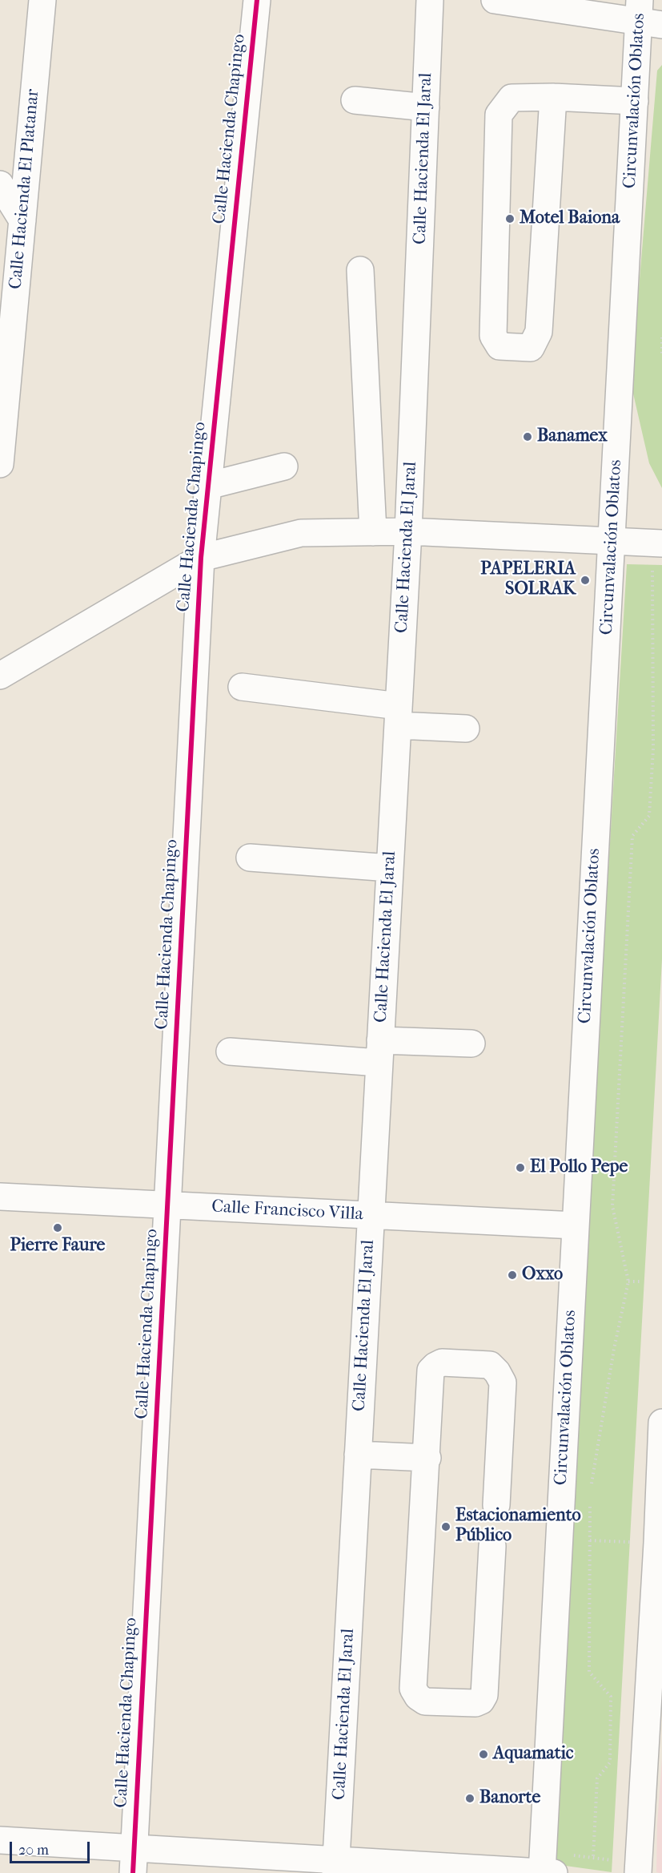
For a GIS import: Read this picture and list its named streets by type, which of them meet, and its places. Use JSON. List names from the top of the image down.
{
  "streets": {
    "street": [
      "Circunvalación Oblatos",
      "Calle Hacienda Chapingo",
      "Calle Hacienda El Jaral",
      "Calle Hacienda El Platanar",
      "Calle Francisco Villa"
    ]
  },
  "crossings": [
    ["Circunvalación Oblatos", "Calle Francisco Villa"],
    ["Calle Hacienda Chapingo", "Calle Francisco Villa"],
    ["Calle Hacienda El Jaral", "Calle Francisco Villa"]
  ],
  "places": [
    "Motel Baiona",
    "Banamex",
    "PAPELERIA SOLRAK",
    "El Pollo Pepe",
    "Pierre Faure",
    "Oxxo",
    "Estacionamiento Público",
    "Aquamatic",
    "Banorte"
  ],
  "scale_bar": "20 m"
}
